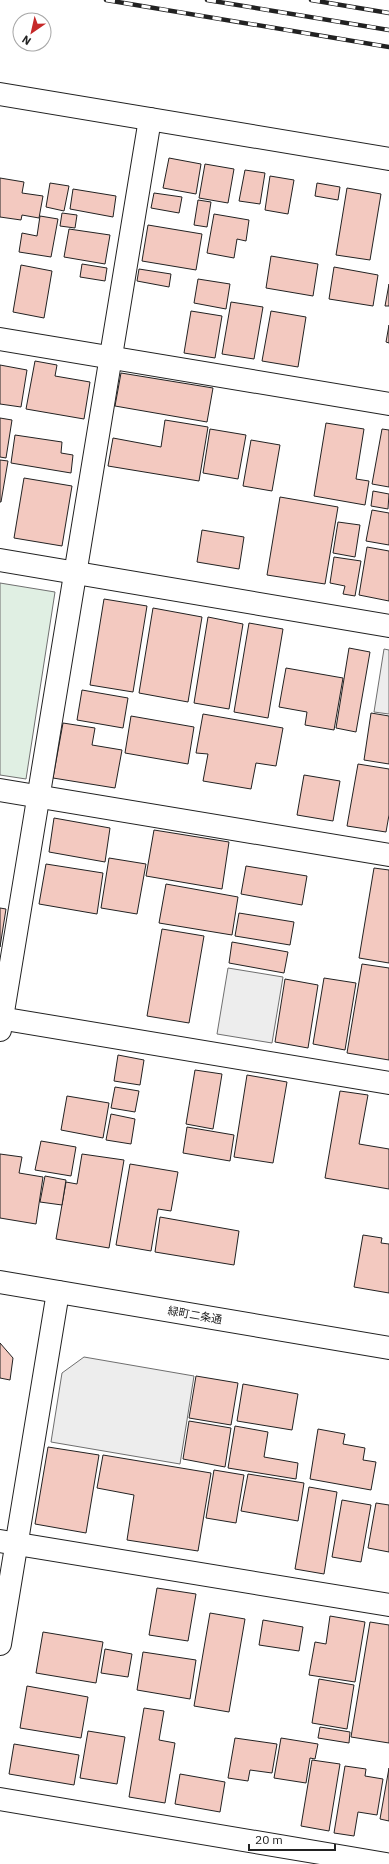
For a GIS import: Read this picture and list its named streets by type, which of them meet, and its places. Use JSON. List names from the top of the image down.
{
  "streets": {
    "street": ["緑町二条通"]
  },
  "scale_bar": "20 m",
  "north": "bottom left"
}
